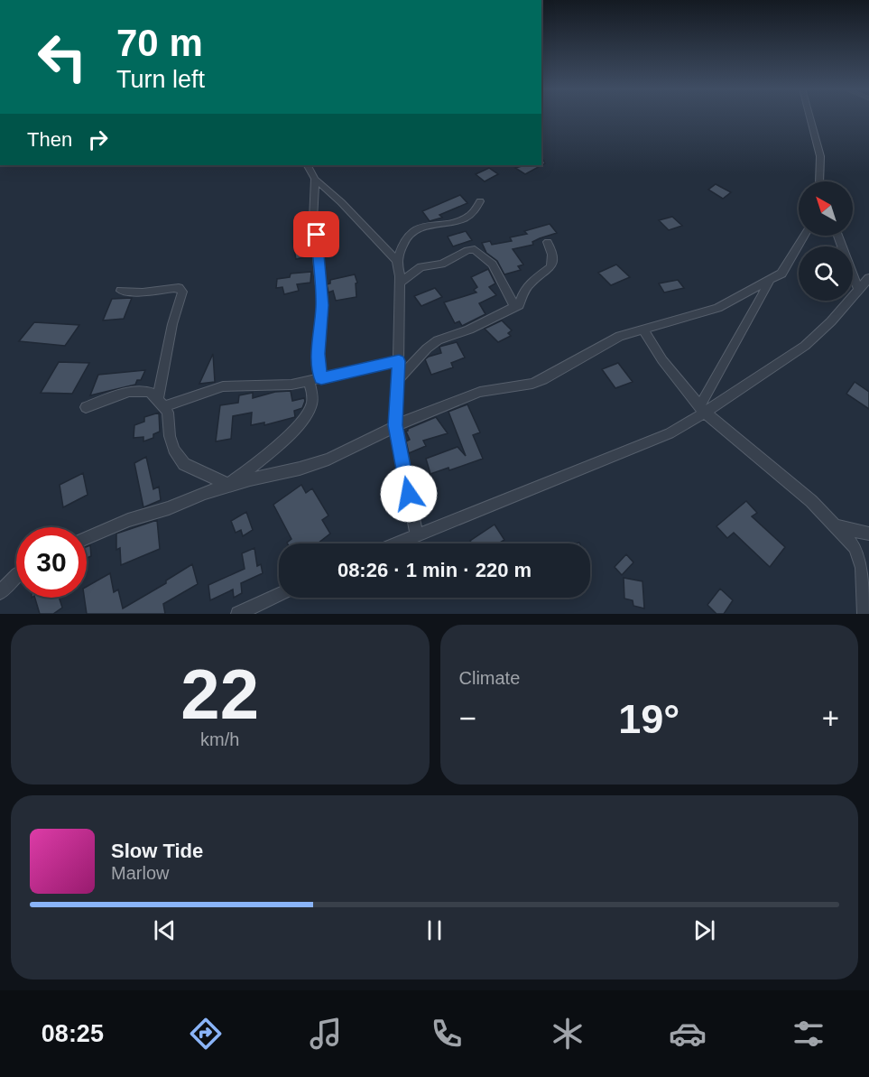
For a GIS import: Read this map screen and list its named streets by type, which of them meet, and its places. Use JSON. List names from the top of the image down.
{
  "north": "top left",
  "page": {
    "turn": ["70 m", "Turn left"],
    "then": "Then",
    "limit": "30",
    "trip": "08:26 · 1 min · 220 m",
    "tile": [
      ["22", "km/h"],
      "Climate"
    ],
    "heat": ["−", "19°", "+"],
    "song": ["Slow Tide", "Marlow"],
    "tabs": "08:25"
  }
}
